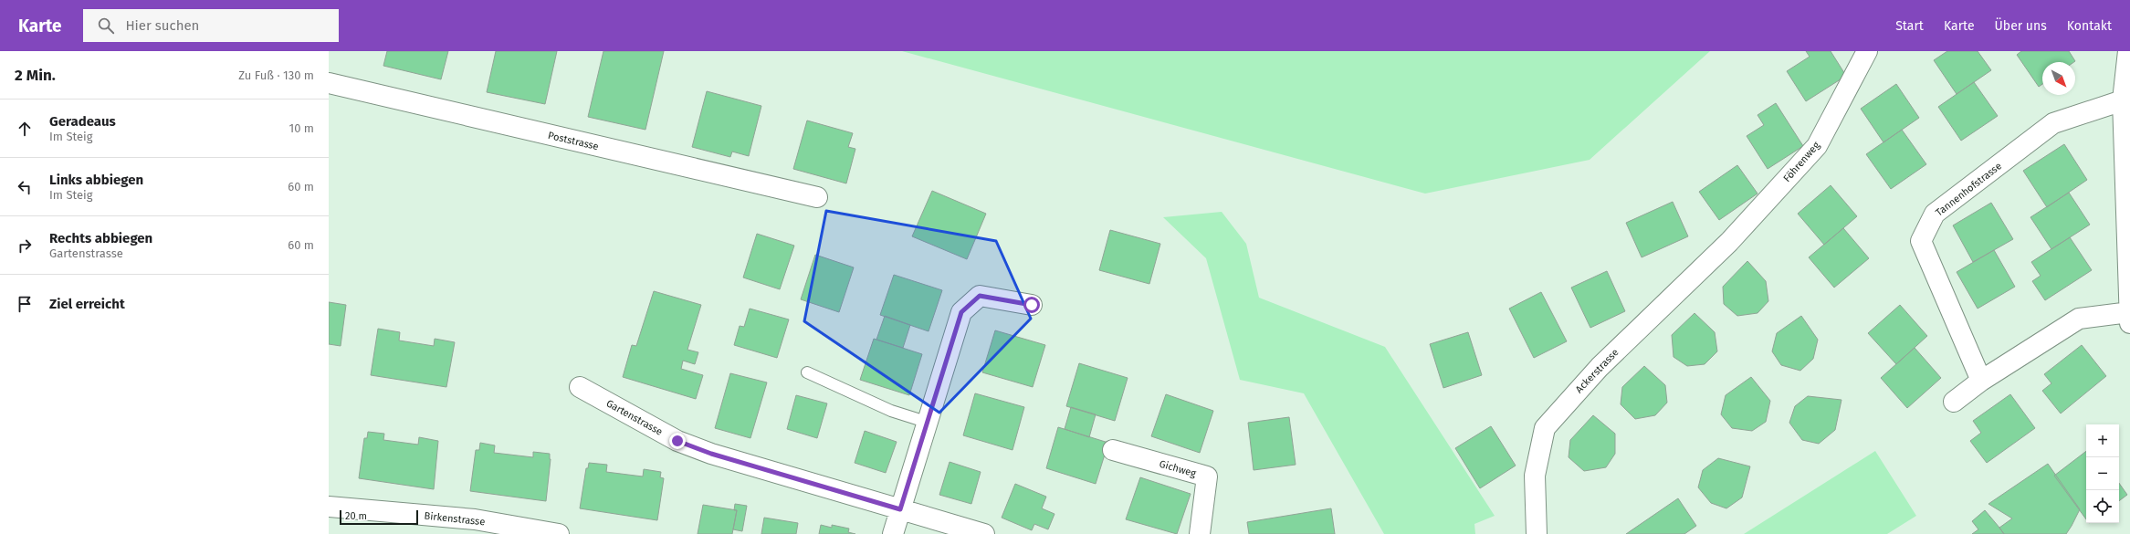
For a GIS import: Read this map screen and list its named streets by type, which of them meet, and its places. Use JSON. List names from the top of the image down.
{
  "streets": {
    "street": [
      "Poststrasse",
      "Föhrenweg",
      "Tannenhofstrasse",
      "Ackerstrasse",
      "Gartenstrasse",
      "Gichweg",
      "Birkenstrasse"
    ]
  },
  "crossings": [
    ["Föhrenweg", "Ackerstrasse"]
  ],
  "scale_bar": "20 m",
  "north": "bottom right",
  "page": {
    "header": "Karte",
    "search": "Hier suchen",
    "nav": [
      "Start",
      "Karte",
      "Über uns",
      "Kontakt"
    ],
    "heading": ["2 Min.", "Zu Fuß · 130 m"],
    "list": [
      ["Geradeaus", "Im Steig", "10 m"],
      ["Links abbiegen", "Im Steig", "60 m"],
      ["Rechts abbiegen", "Gartenstrasse", "60 m"],
      "Ziel erreicht"
    ],
    "map_buttons": ["+", "−"],
    "scale": "20 m"
  }
}
